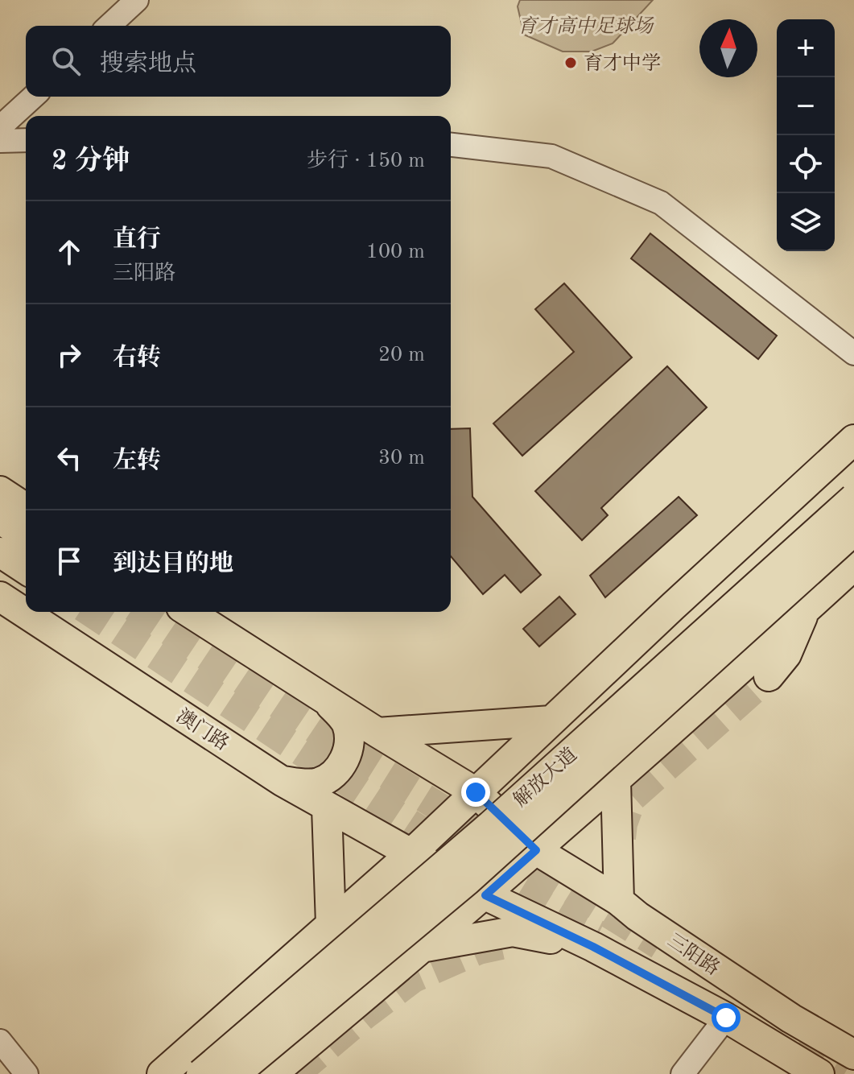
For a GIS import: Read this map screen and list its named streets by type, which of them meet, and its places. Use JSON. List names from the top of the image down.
{
  "streets": {
    "main road": ["澳门路", "解放大道", "三阳路"]
  },
  "crossings": [
    ["澳门路", "解放大道"],
    ["澳门路", "三阳路"],
    ["解放大道", "三阳路"]
  ],
  "parks": ["育才高中足球场"],
  "places": ["育才中学"],
  "north": "top",
  "page": {
    "map_buttons": ["+", "−"],
    "search": "搜索地点",
    "heading": ["2 分钟", "步行 · 150 m"],
    "list": [
      ["直行", "三阳路", "100 m"],
      ["右转", "20 m"],
      ["左转", "30 m"],
      "到达目的地"
    ]
  }
}
